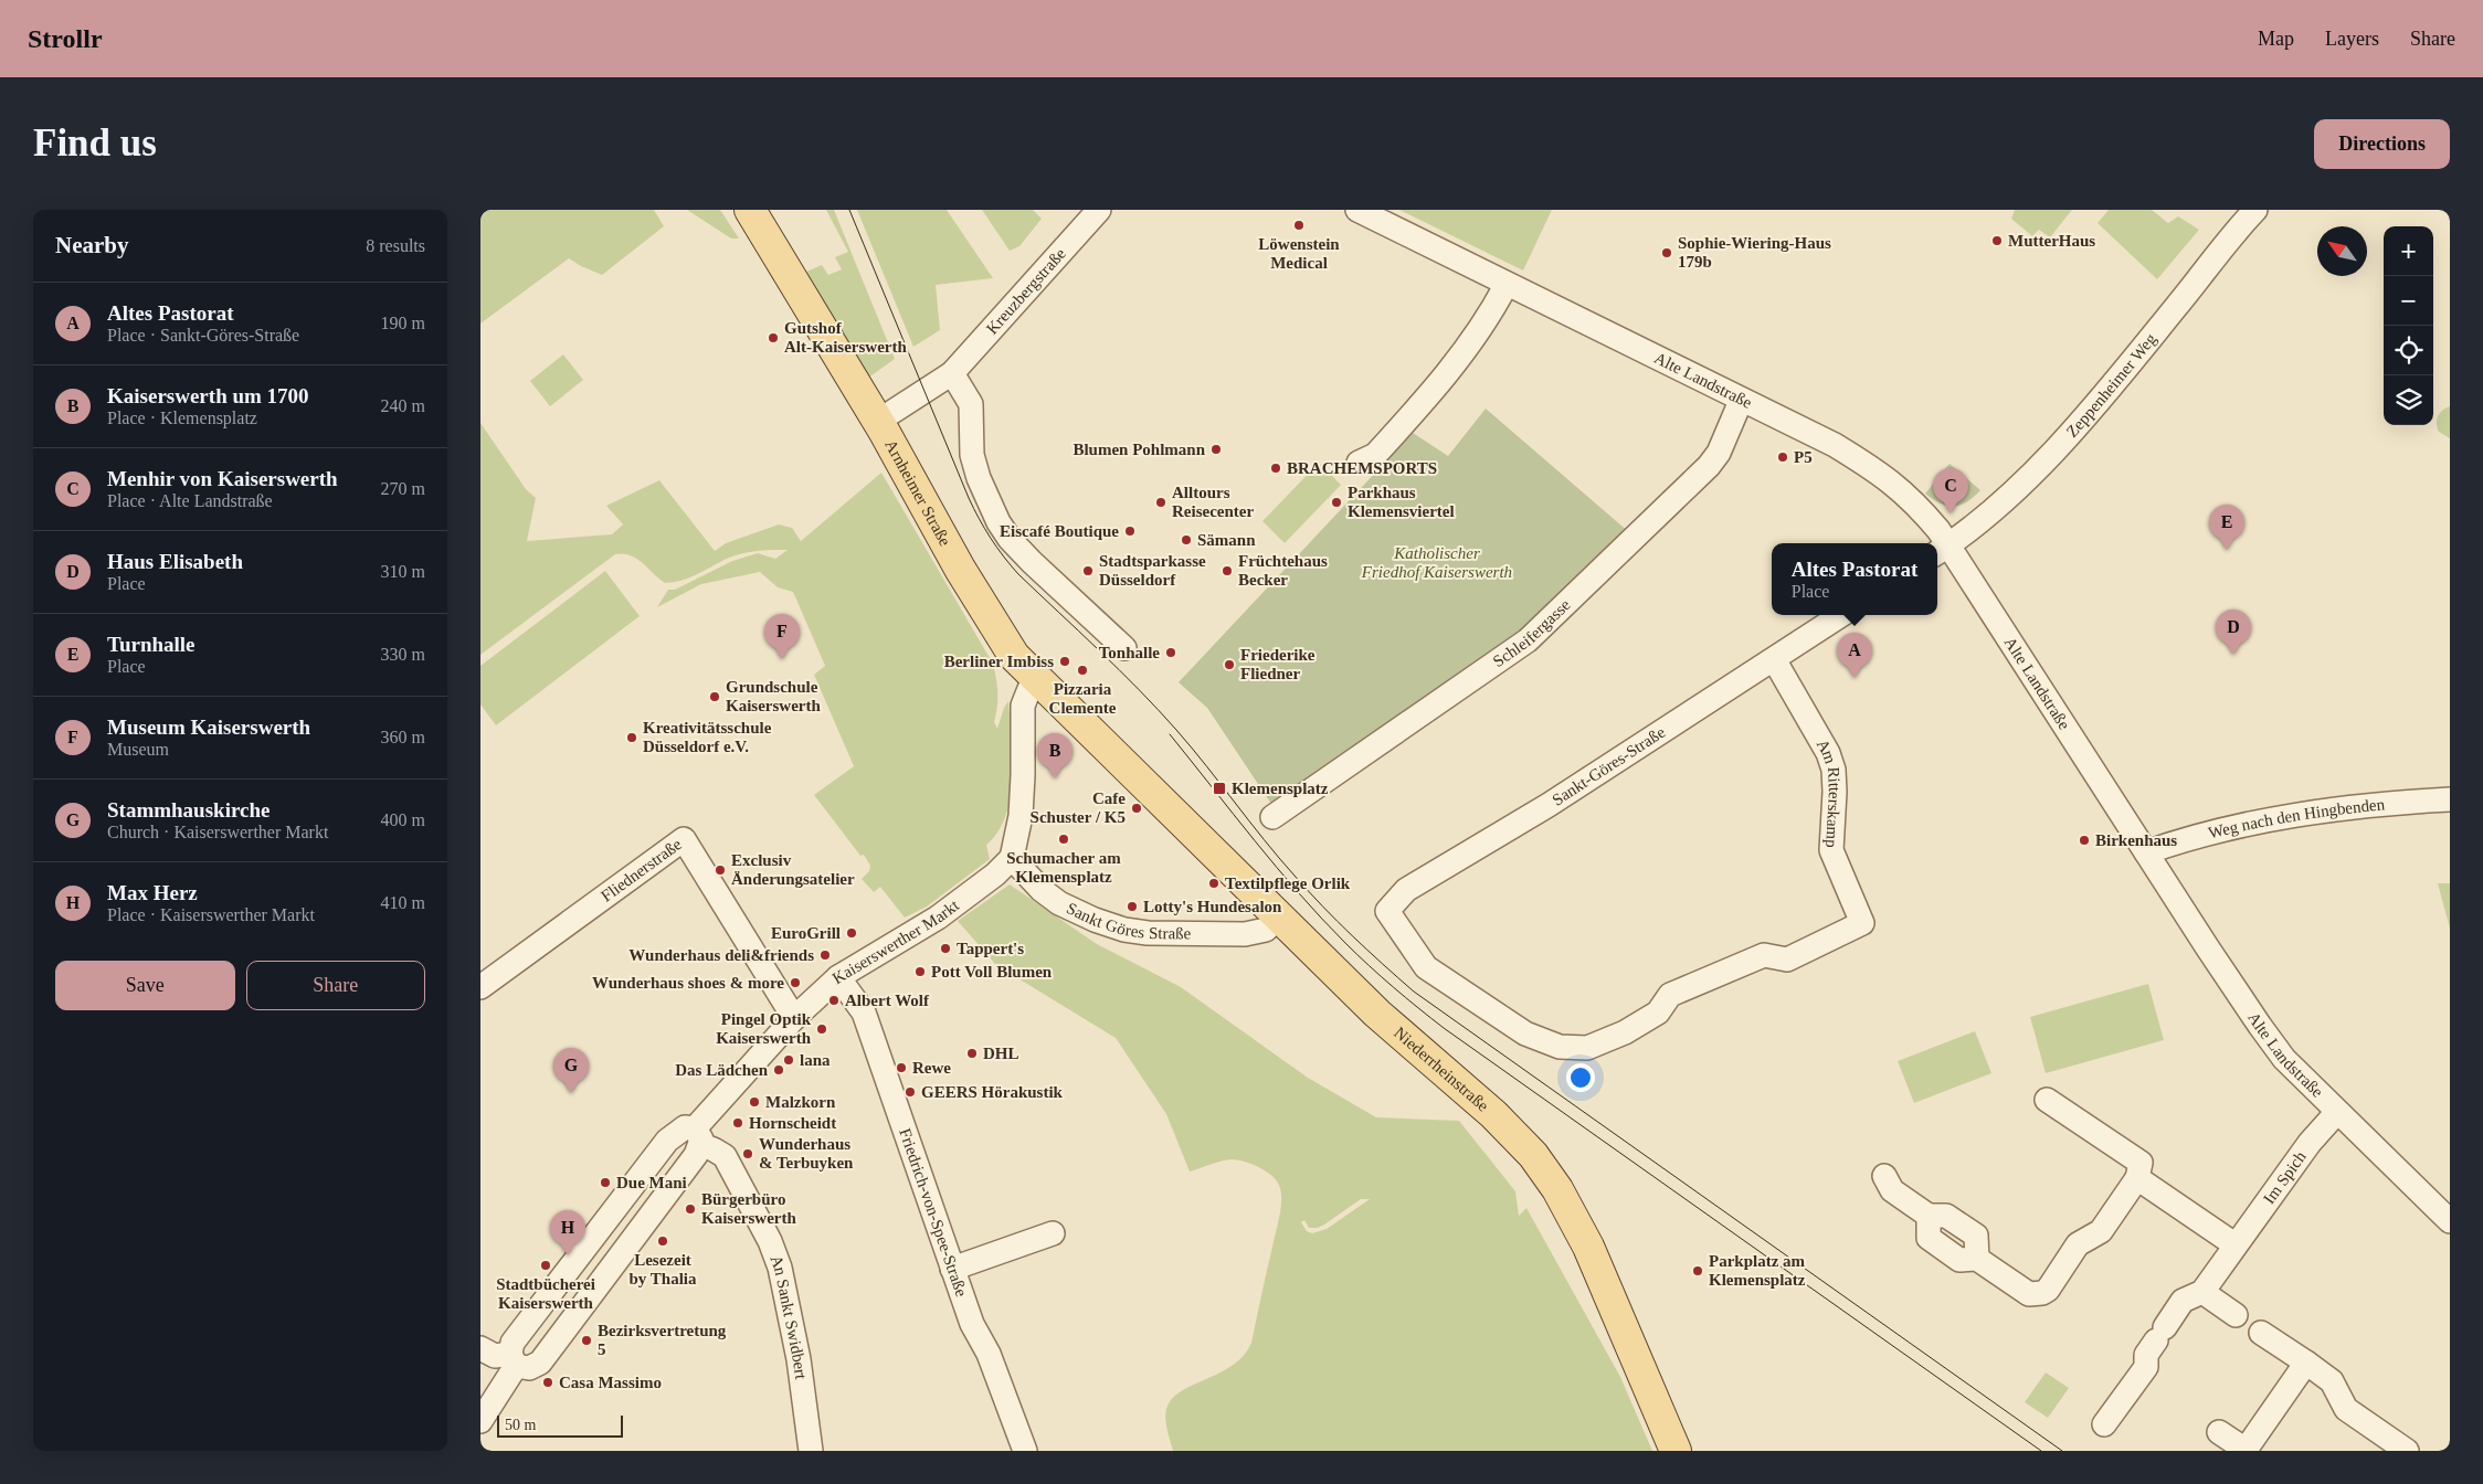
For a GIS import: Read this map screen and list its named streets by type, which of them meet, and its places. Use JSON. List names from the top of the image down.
{
  "streets": {
    "main road": ["Arnheimer Straße", "Niederrheinstraße"],
    "street": [
      "Kreuzbergstraße",
      "Alte Landstraße",
      "Zeppenheimer Weg",
      "Schleifergasse",
      "Sankt-Göres-Straße",
      "Am Ritterskamp",
      "Weg nach den Hingbenden",
      "Fliednerstraße",
      "Sankt Göres Straße",
      "Kaiserswerther Markt",
      "Im Spich",
      "Friedrich-von-Spee-Straße",
      "An Sankt Swidbert"
    ]
  },
  "crossings": [
    ["Kreuzbergstraße", "Arnheimer Straße"],
    ["Alte Landstraße", "Zeppenheimer Weg"],
    ["Alte Landstraße", "Schleifergasse"],
    ["Alte Landstraße", "Weg nach den Hingbenden"],
    ["Alte Landstraße", "Im Spich"],
    ["Arnheimer Straße", "Niederrheinstraße"],
    ["Sankt-Göres-Straße", "Am Ritterskamp"],
    ["Fliednerstraße", "Kaiserswerther Markt"],
    ["Sankt Göres Straße", "Kaiserswerther Markt"],
    ["Sankt Göres Straße", "Niederrheinstraße"],
    ["Kaiserswerther Markt", "Friedrich-von-Spee-Straße"],
    ["Kaiserswerther Markt", "An Sankt Swidbert"]
  ],
  "parks": ["Katholischer Friedhof Kaiserswerth"],
  "places": {
    "other": [
      "Löwenstein Medical",
      "MutterHaus",
      "Sophie-Wiering-Haus 179b",
      "Gutshof Alt-Kaiserswerth",
      "Blumen Pohlmann",
      "P5",
      "BRACHEMSPORTS",
      "Alltours Reisecenter",
      "Parkhaus Klemensviertel",
      "Eiscafé Boutique",
      "Sämann",
      "Stadtsparkasse Düsseldorf",
      "Früchtehaus Becker",
      "Tonhalle",
      "Berliner Imbiss",
      "Friederike Fliedner",
      "Pizzaria Clemente",
      "Grundschule Kaiserswerth",
      "Kreativitätsschule Düsseldorf e.V.",
      "Cafe Schuster / K5",
      "Schumacher am Klemensplatz",
      "Birkenhaus",
      "Exclusiv Änderungsatelier",
      "Textilpflege Orlik",
      "Lotty's Hundesalon",
      "EuroGrill",
      "Tappert's",
      "Wunderhaus deli&friends",
      "Pott Voll Blumen",
      "Wunderhaus shoes & more",
      "Albert Wolf",
      "Pingel Optik Kaiserswerth",
      "DHL",
      "lana",
      "Rewe",
      "Das Lädchen",
      "GEERS Hörakustik",
      "Malzkorn",
      "Hornscheidt",
      "Wunderhaus & Terbuyken",
      "Due Mani",
      "Bürgerbüro Kaiserswerth",
      "Lesezeit by Thalia",
      "Stadtbücherei Kaiserswerth",
      "Parkplatz am Klemensplatz",
      "Bezirksvertretung 5",
      "Casa Massimo"
    ],
    "transit": ["Klemensplatz"]
  },
  "scale_bar": "50 m",
  "north": "top left",
  "page": {
    "header": "Strollr",
    "nav": ["Map", "Layers", "Share"],
    "buttons": [
      "Directions",
      ["Save", "Share"]
    ],
    "title": "Find us",
    "heading": ["Nearby", "8 results"],
    "map_buttons": ["+", "−"],
    "list": [
      {
        "mark": "A",
        "name": "Altes Pastorat",
        "note": "Place · Sankt-Göres-Straße",
        "value": "190 m"
      },
      {
        "mark": "B",
        "name": "Kaiserswerth um 1700",
        "note": "Place · Klemensplatz",
        "value": "240 m"
      },
      {
        "mark": "C",
        "name": "Menhir von Kaiserswerth",
        "note": "Place · Alte Landstraße",
        "value": "270 m"
      },
      {
        "mark": "D",
        "name": "Haus Elisabeth",
        "note": "Place",
        "value": "310 m"
      },
      {
        "mark": "E",
        "name": "Turnhalle",
        "note": "Place",
        "value": "330 m"
      },
      {
        "mark": "F",
        "name": "Museum Kaiserswerth",
        "note": "Museum",
        "value": "360 m"
      },
      {
        "mark": "G",
        "name": "Stammhauskirche",
        "note": "Church · Kaiserswerther Markt",
        "value": "400 m"
      },
      {
        "mark": "H",
        "name": "Max Herz",
        "note": "Place · Kaiserswerther Markt",
        "value": "410 m"
      }
    ],
    "pins": [
      "C",
      "E",
      "D",
      "F",
      "A",
      "B",
      "G",
      "H"
    ],
    "popup": ["Altes Pastorat", "Place"],
    "scale": "50 m"
  }
}
